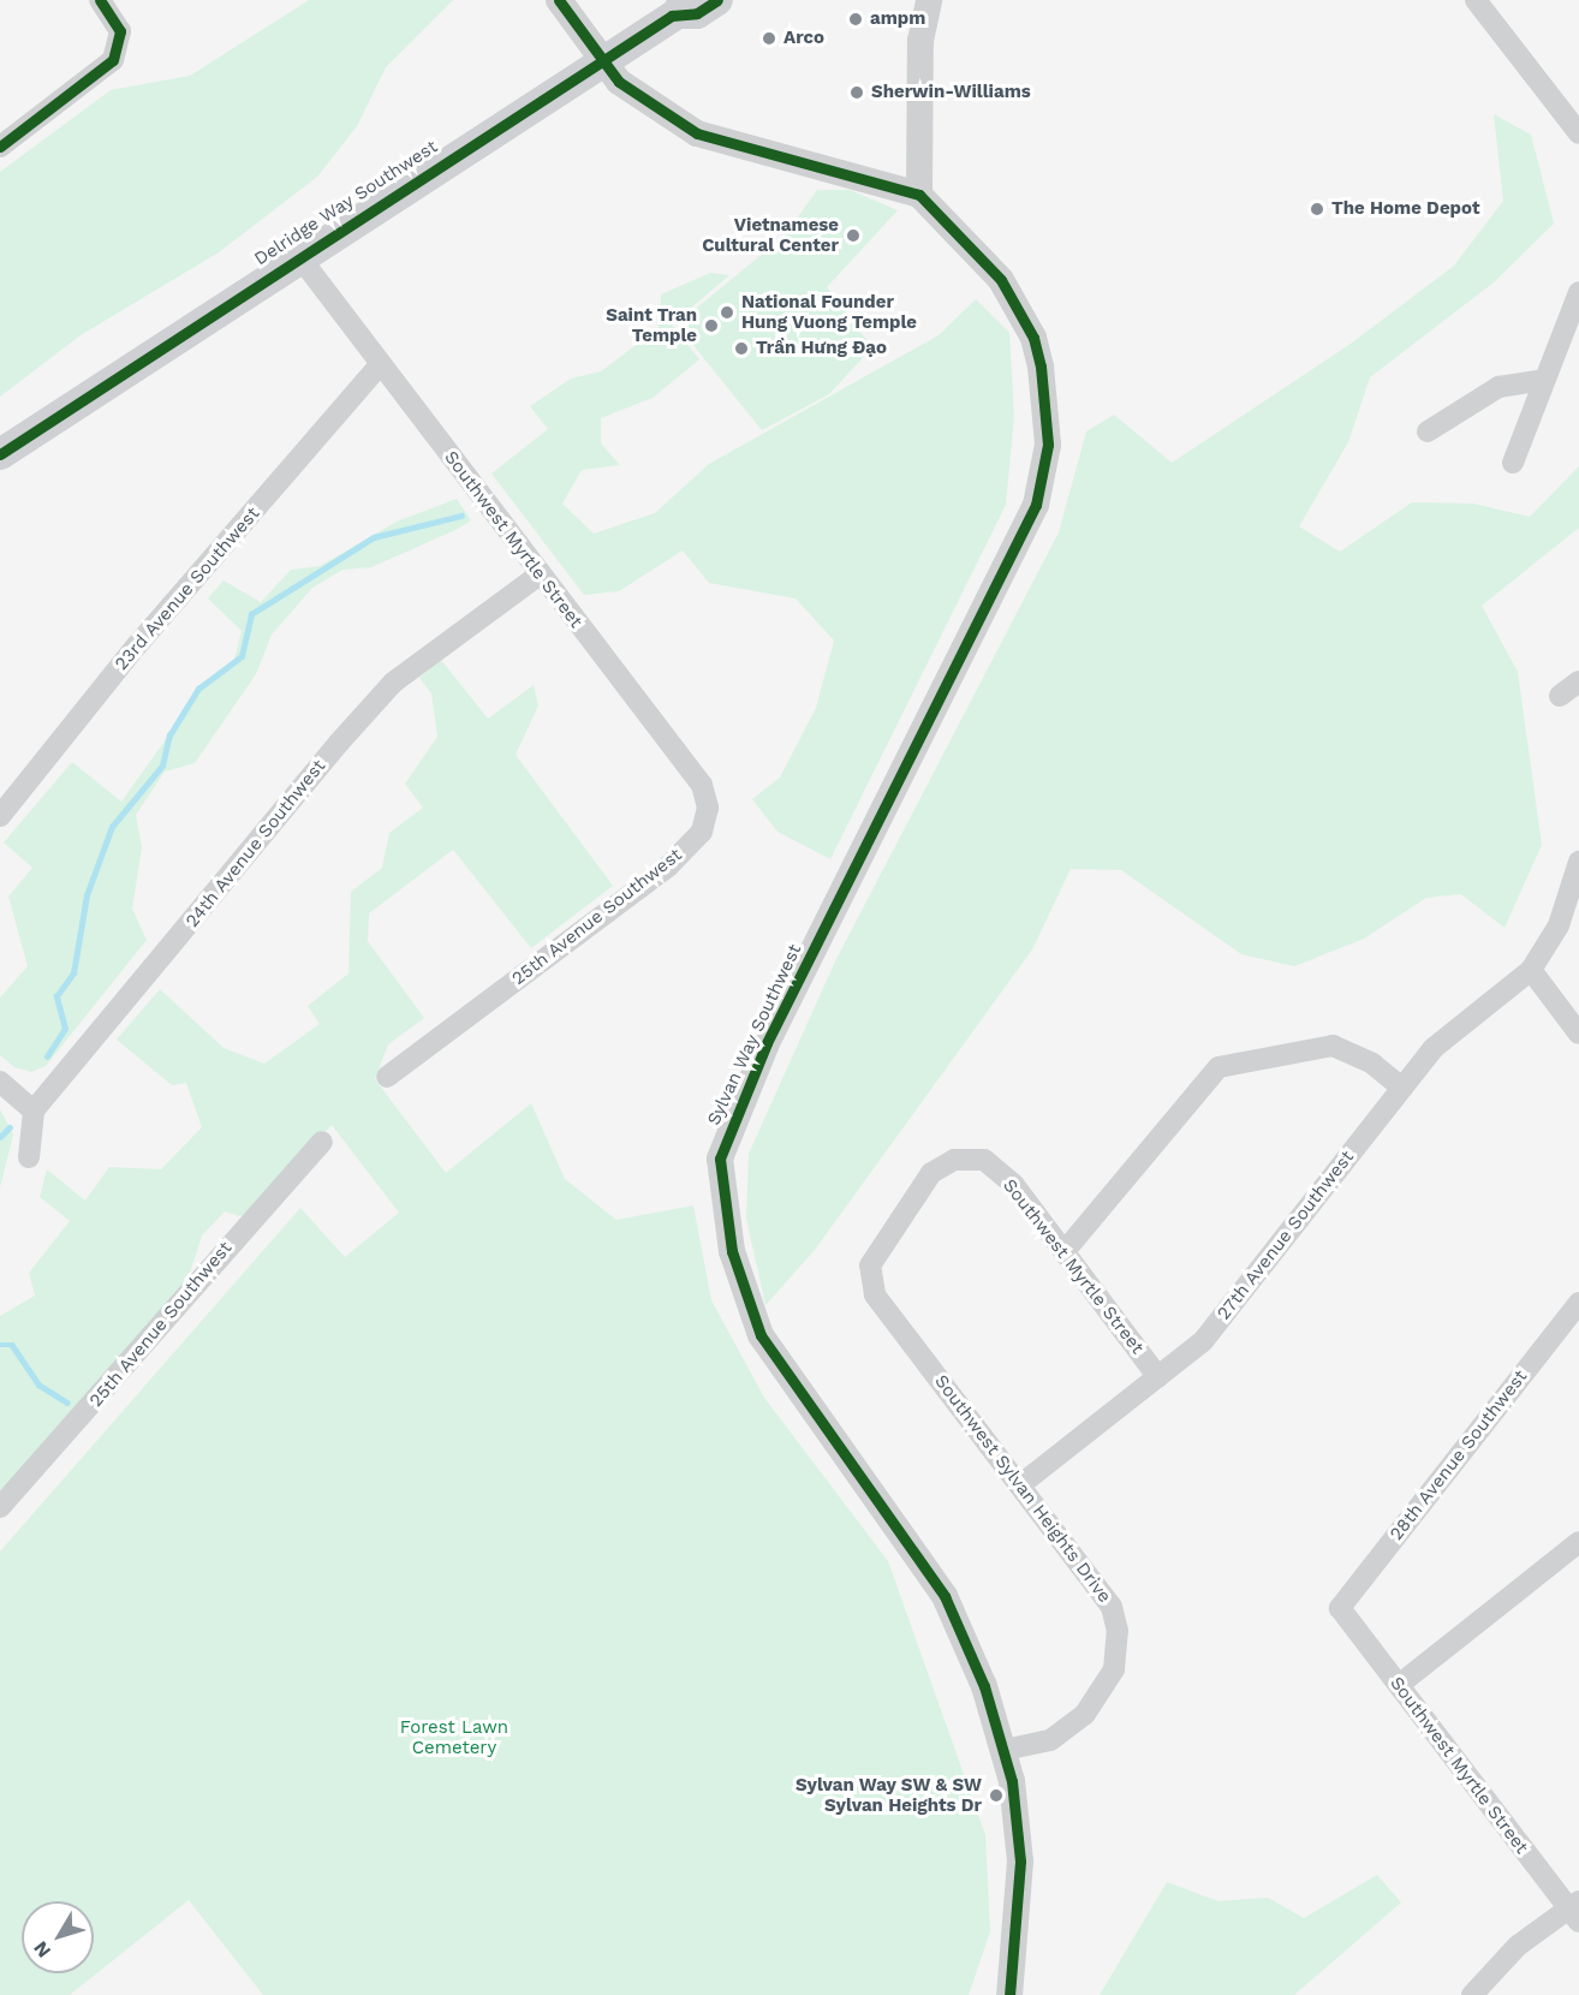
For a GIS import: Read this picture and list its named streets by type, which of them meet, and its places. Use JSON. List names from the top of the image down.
{
  "streets": {
    "main road": ["Delridge Way Southwest"],
    "street": [
      "Southwest Myrtle Street",
      "23rd Avenue Southwest",
      "24th Avenue Southwest",
      "25th Avenue Southwest",
      "Sylvan Way Southwest",
      "27th Avenue Southwest",
      "28th Avenue Southwest",
      "Southwest Sylvan Heights Drive"
    ]
  },
  "crossings": [
    ["Delridge Way Southwest", "Southwest Myrtle Street"],
    ["Southwest Myrtle Street", "23rd Avenue Southwest"],
    ["Southwest Myrtle Street", "24th Avenue Southwest"],
    ["Southwest Myrtle Street", "25th Avenue Southwest"],
    ["Southwest Myrtle Street", "27th Avenue Southwest"],
    ["Southwest Myrtle Street", "28th Avenue Southwest"],
    ["Southwest Myrtle Street", "Southwest Sylvan Heights Drive"],
    ["Sylvan Way Southwest", "Southwest Sylvan Heights Drive"],
    ["27th Avenue Southwest", "Southwest Sylvan Heights Drive"]
  ],
  "parks": ["Forest Lawn Cemetery"],
  "places": [
    "ampm",
    "Arco",
    "Sherwin-Williams",
    "The Home Depot",
    "Vietnamese Cultural Center",
    "National Founder Hung Vuong Temple",
    "Saint Tran Temple",
    "Trần Hưng Đạo",
    "Sylvan Way SW & SW Sylvan Heights Dr"
  ],
  "north": "bottom left"
}
